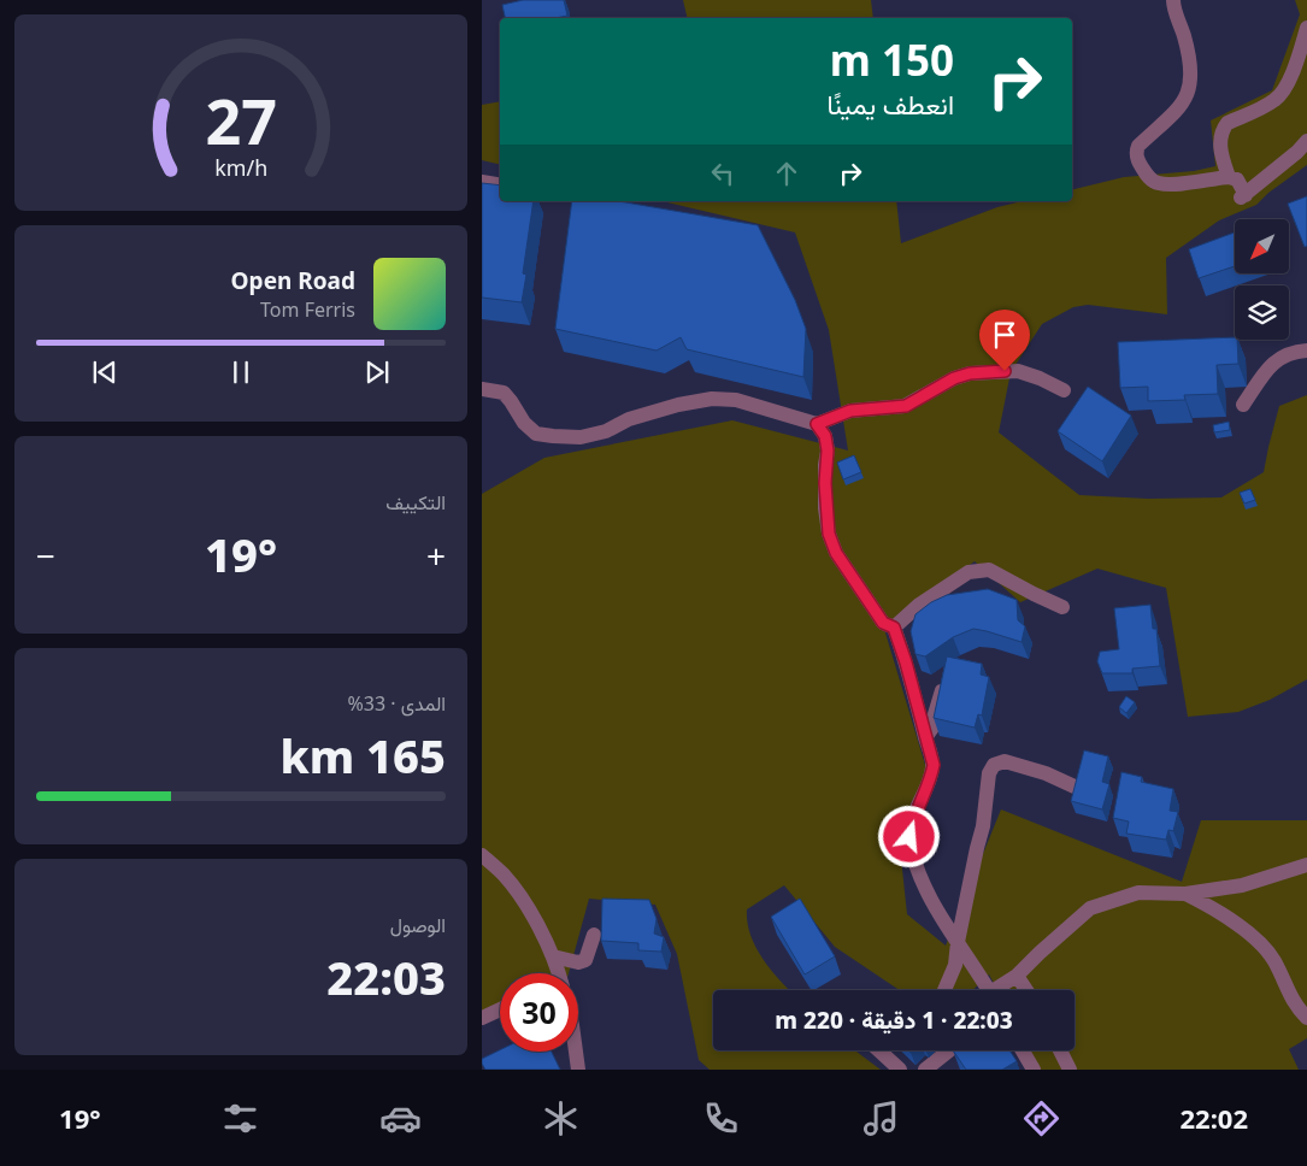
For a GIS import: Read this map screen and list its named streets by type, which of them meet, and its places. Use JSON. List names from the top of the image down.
{
  "north": "bottom left",
  "page": {
    "turn": ["150 m", "انعطف يمينًا"],
    "song": ["Open Road", "Tom Ferris"],
    "tile": [
      "التكييف",
      ["المدى · 33%", "165 km"],
      ["الوصول", "22:03"]
    ],
    "heat": ["−", "19°", "+"],
    "limit": "30",
    "trip": "22:03 · 1 دقيقة · 220 m",
    "tabs": ["22:02", "19°"],
    "gauge": ["27", "km/h"]
  }
}
